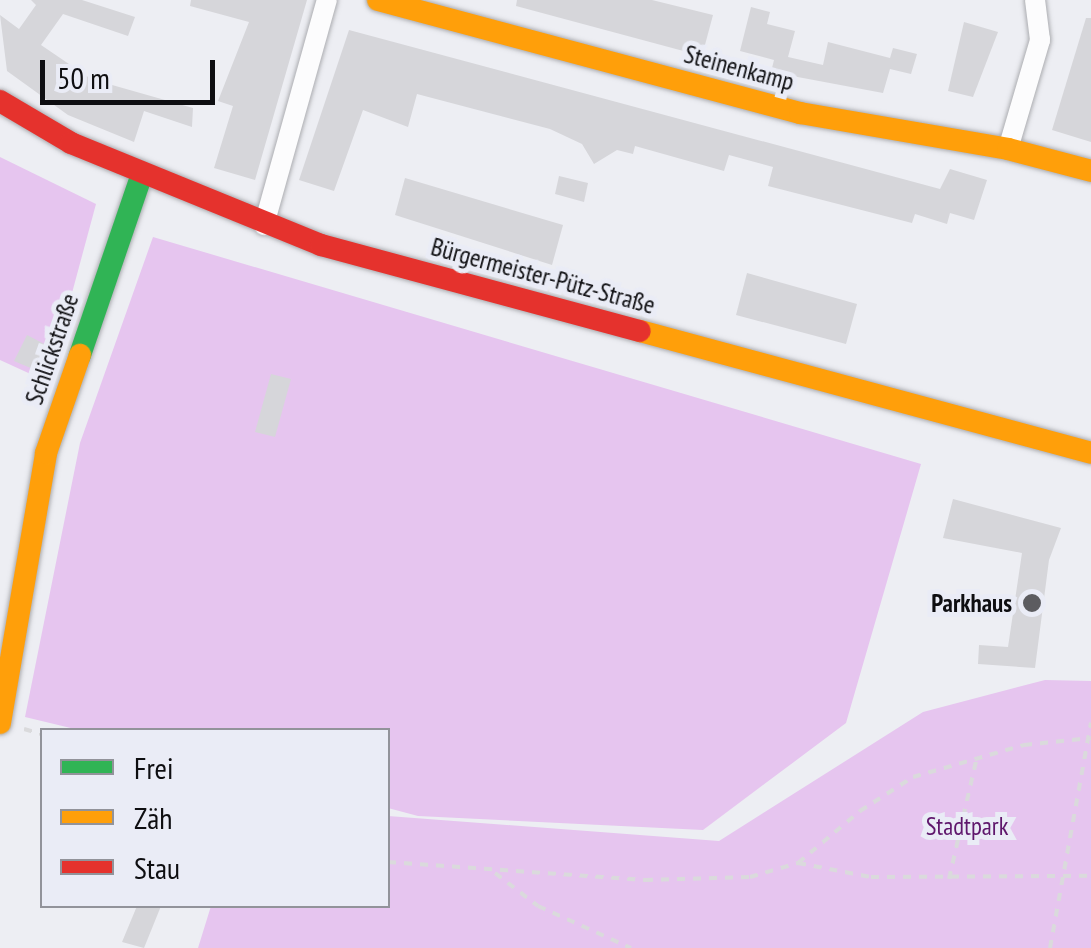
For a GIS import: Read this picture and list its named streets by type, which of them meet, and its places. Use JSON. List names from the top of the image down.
{
  "streets": {
    "street": ["Steinenkamp", "Bürgermeister-Pütz-Straße", "Schlickstraße"]
  },
  "crossings": [
    ["Bürgermeister-Pütz-Straße", "Schlickstraße"]
  ],
  "parks": ["Stadtpark"],
  "places": ["Parkhaus"],
  "legend": ["Frei", "Zäh", "Stau"],
  "scale_bar": "50 m"
}
